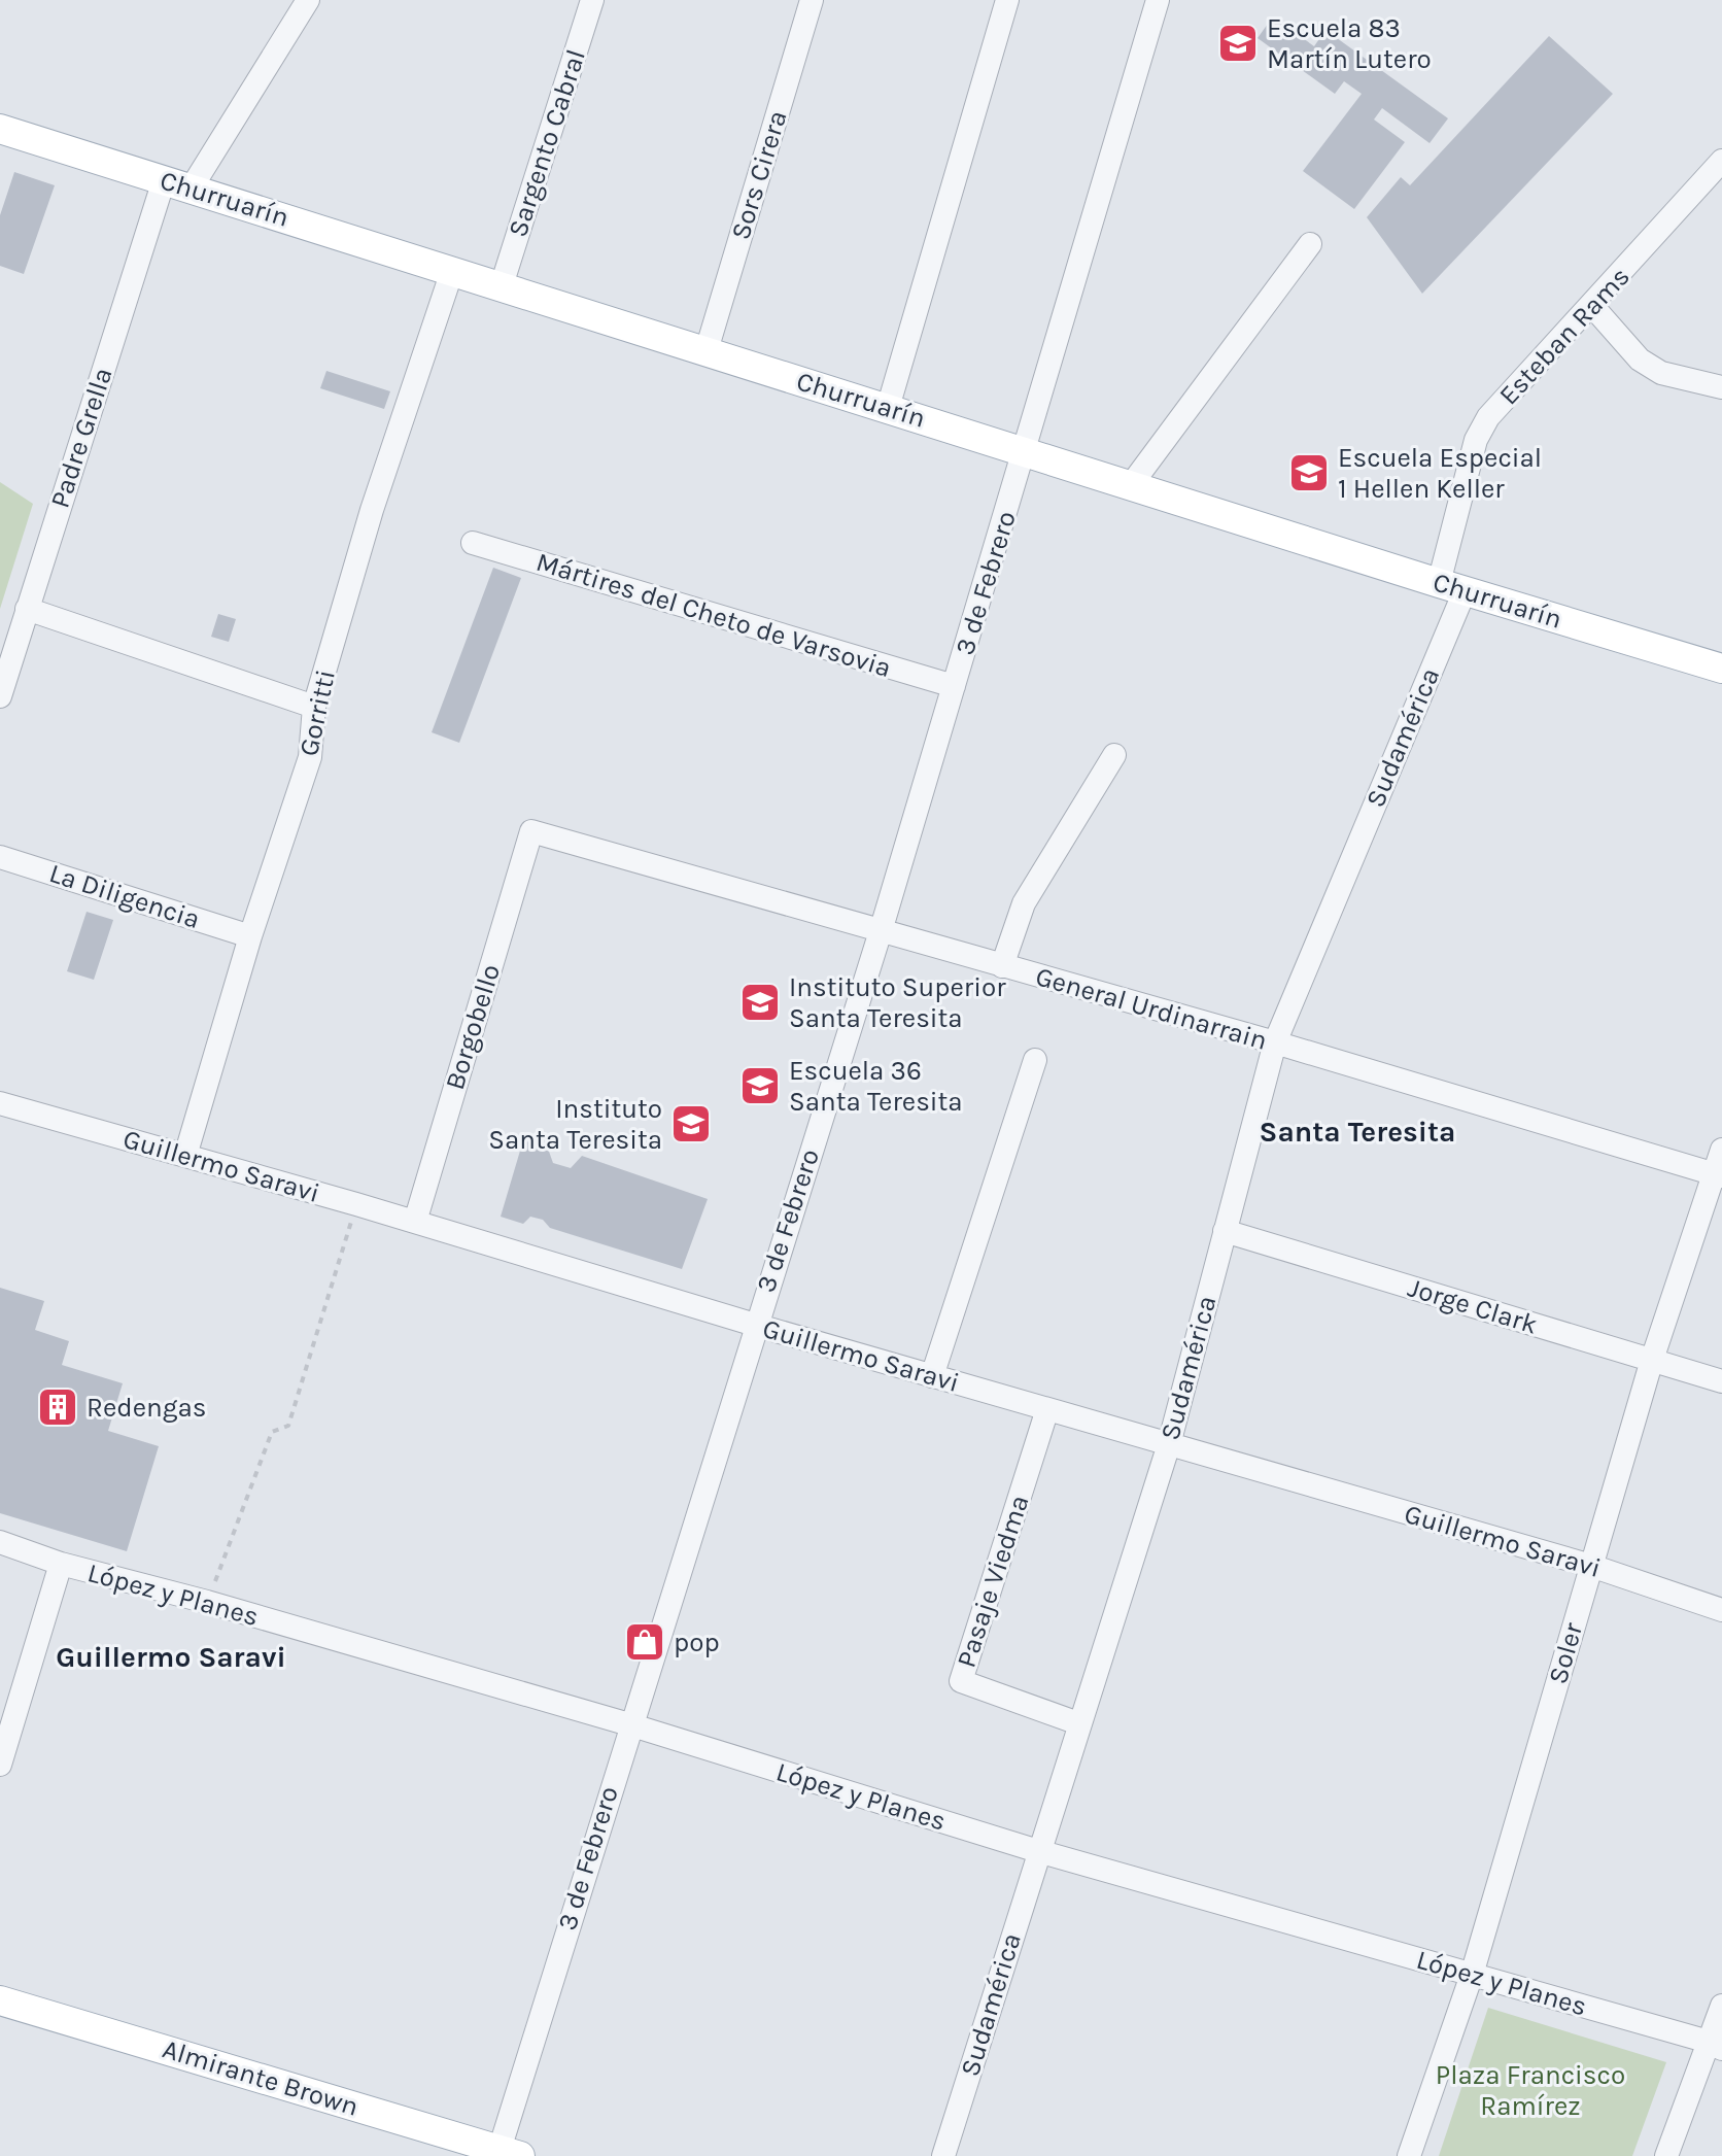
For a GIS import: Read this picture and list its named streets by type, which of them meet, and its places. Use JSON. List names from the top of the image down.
{
  "streets": {
    "main road": ["Churruarín", "Almirante Brown"],
    "street": [
      "Sargento Cabral",
      "Sors Cirera",
      "Esteban Rams",
      "Padre Grella",
      "3 de Febrero",
      "Mártires del Cheto de Varsovia",
      "Gorritti",
      "Sudamérica",
      "La Diligencia",
      "General Urdinarrain",
      "Borgobello",
      "Guillermo Saravi",
      "Jorge Clark",
      "Pasaje Viedma",
      "López y Planes",
      "Soler"
    ]
  },
  "crossings": [
    ["Sargento Cabral", "Churruarín"],
    ["Sors Cirera", "Churruarín"],
    ["Churruarín", "Esteban Rams"],
    ["Churruarín", "Padre Grella"],
    ["Churruarín", "3 de Febrero"],
    ["Churruarín", "Gorritti"],
    ["Churruarín", "Sudamérica"],
    ["Esteban Rams", "Sudamérica"],
    ["3 de Febrero", "Mártires del Cheto de Varsovia"],
    ["3 de Febrero", "General Urdinarrain"],
    ["3 de Febrero", "Guillermo Saravi"],
    ["3 de Febrero", "López y Planes"],
    ["3 de Febrero", "Almirante Brown"],
    ["Gorritti", "La Diligencia"],
    ["Gorritti", "Guillermo Saravi"],
    ["Sudamérica", "General Urdinarrain"],
    ["Sudamérica", "Guillermo Saravi"],
    ["Sudamérica", "Jorge Clark"],
    ["Sudamérica", "Pasaje Viedma"],
    ["Sudamérica", "López y Planes"],
    ["General Urdinarrain", "Borgobello"],
    ["General Urdinarrain", "Soler"],
    ["Borgobello", "Guillermo Saravi"],
    ["Guillermo Saravi", "Pasaje Viedma"],
    ["Guillermo Saravi", "Soler"],
    ["Jorge Clark", "Soler"],
    ["López y Planes", "Soler"]
  ],
  "districts": ["Santa Teresita", "Guillermo Saravi"],
  "parks": ["Plaza Francisco Ramírez"],
  "places": {
    "school or university": [
      "Escuela 83 Martín Lutero",
      "Escuela Especial 1 Hellen Keller",
      "Instituto Superior Santa Teresita",
      "Escuela 36 Santa Teresita",
      "Instituto Santa Teresita"
    ],
    "building": ["Redengas"],
    "shop": ["pop"]
  }
}
